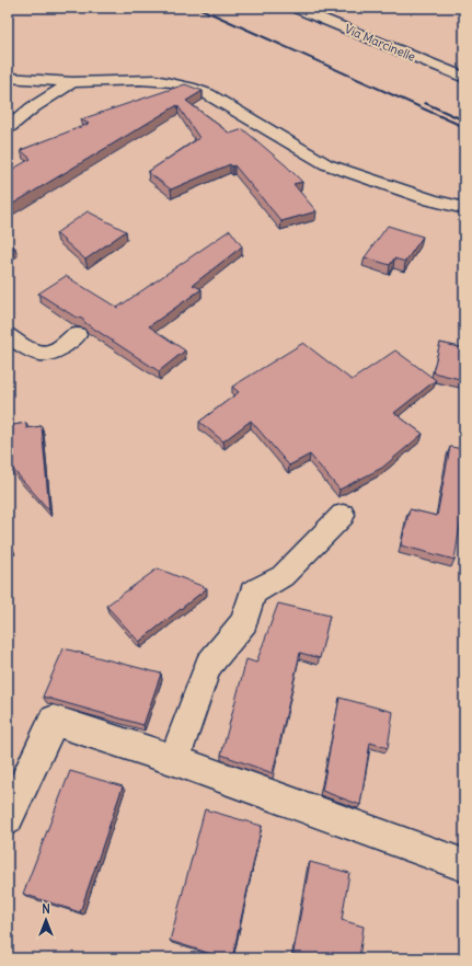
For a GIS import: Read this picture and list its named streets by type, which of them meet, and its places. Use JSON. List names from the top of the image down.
{
  "streets": {
    "street": ["Via Marcinelle"]
  },
  "north": "top"
}
